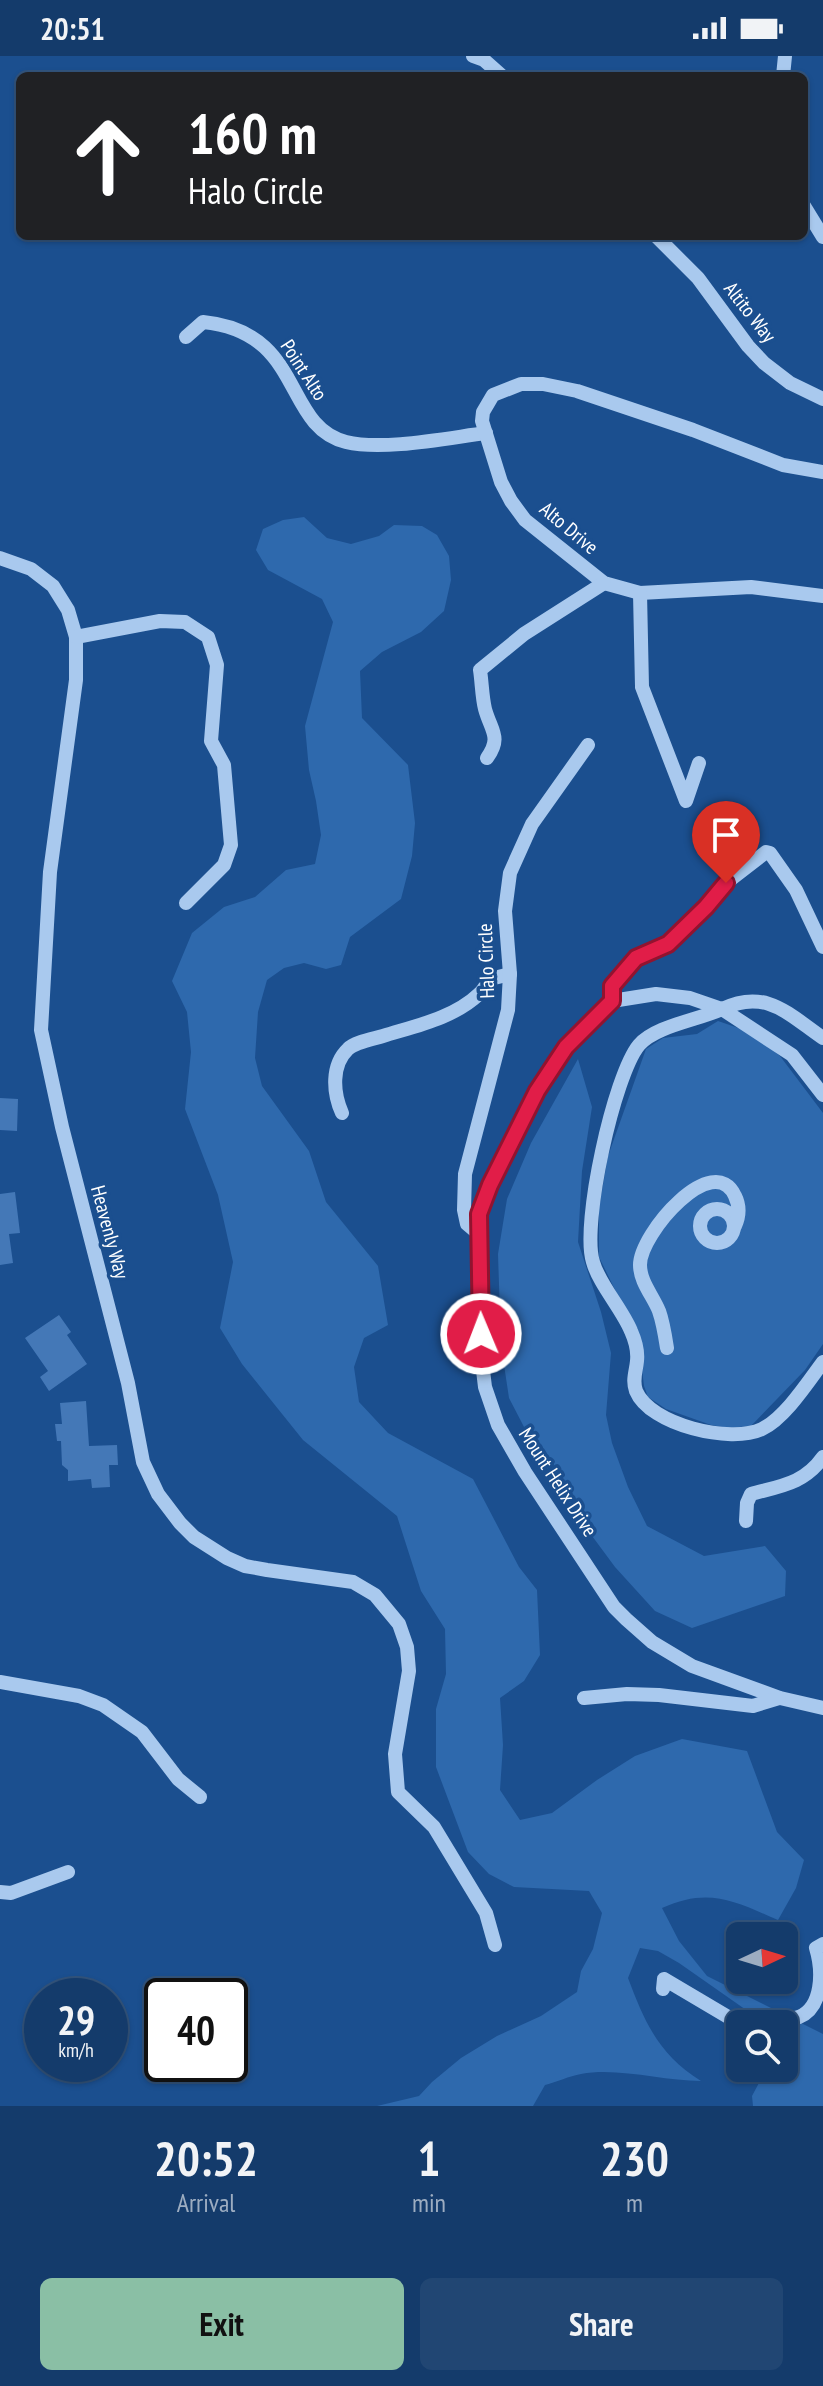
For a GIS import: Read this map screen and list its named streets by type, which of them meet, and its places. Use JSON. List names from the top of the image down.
{
  "streets": {
    "street": [
      "Altito Way",
      "Point Alto",
      "Alto Drive",
      "Halo Circle",
      "Heavenly Way",
      "Mount Helix Drive"
    ]
  },
  "crossings": [
    ["Point Alto", "Alto Drive"],
    ["Halo Circle", "Mount Helix Drive"]
  ],
  "north": "right",
  "page": {
    "status": "20:51",
    "turn": ["160 m", "Halo Circle"],
    "speed": "29 km/h",
    "limit": "40",
    "eta": [
      "20:52",
      "Arrival",
      "1",
      "min",
      "230",
      "m"
    ],
    "buttons": ["Exit", "Share"]
  }
}
